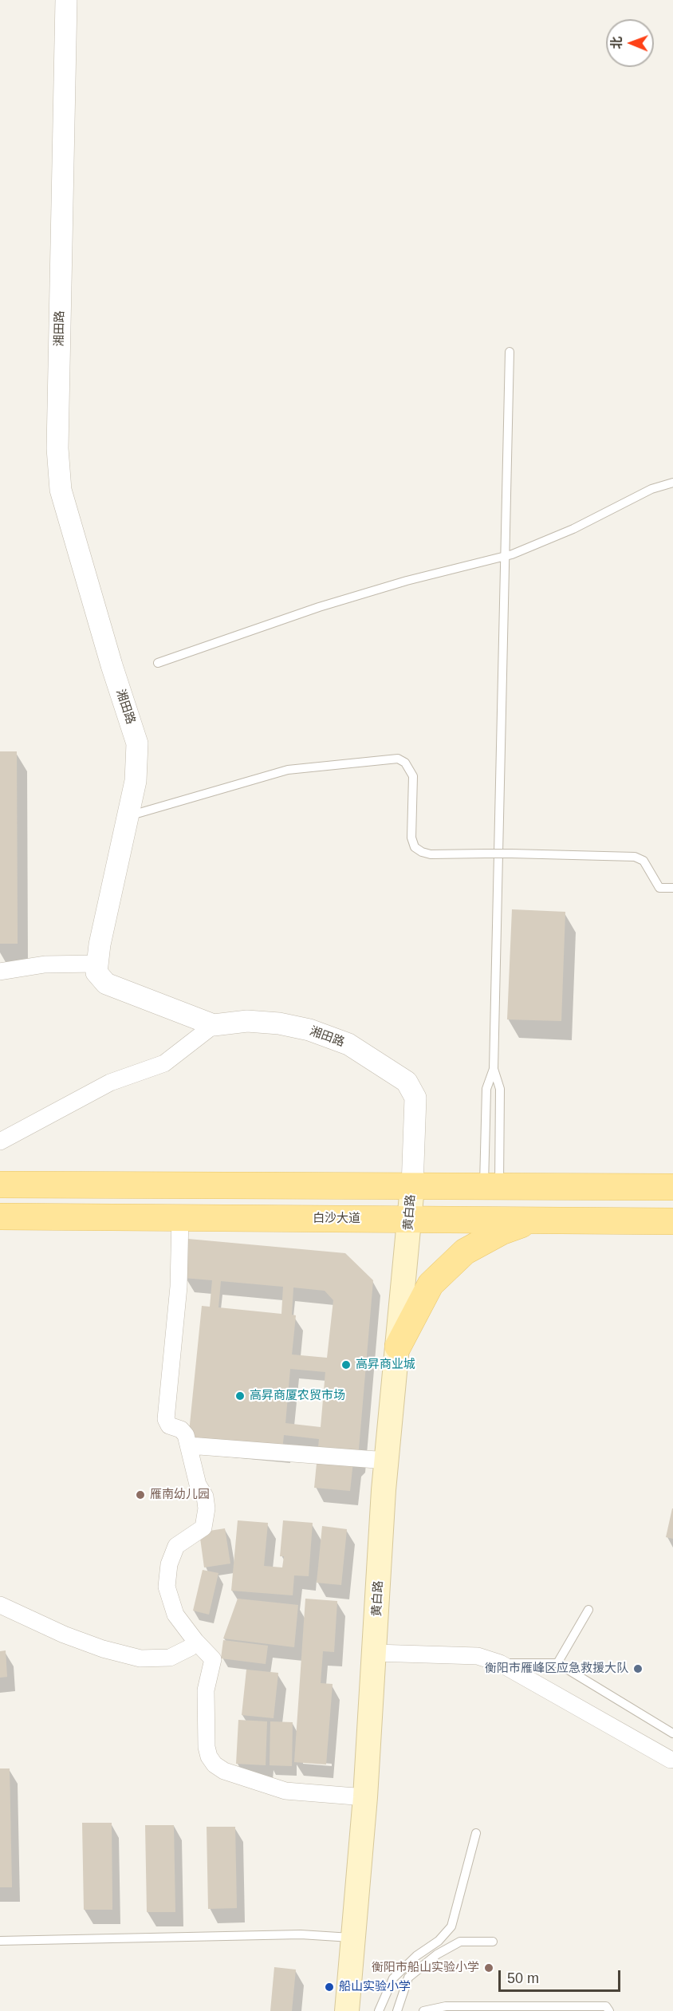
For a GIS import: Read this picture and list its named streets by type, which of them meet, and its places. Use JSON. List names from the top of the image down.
{
  "streets": {
    "main road": ["黄白路", "白沙大道"],
    "street": ["湘田路"]
  },
  "crossings": [
    ["湘田路", "黄白路"],
    ["黄白路", "白沙大道"]
  ],
  "places": [
    "高昇商业城",
    "高昇商厦农贸市场",
    "雁南幼儿园",
    "衡阳市雁峰区应急救援大队",
    "衡阳市船山实验小学",
    "船山实验小学"
  ],
  "scale_bar": "50 m",
  "north": "left"
}
